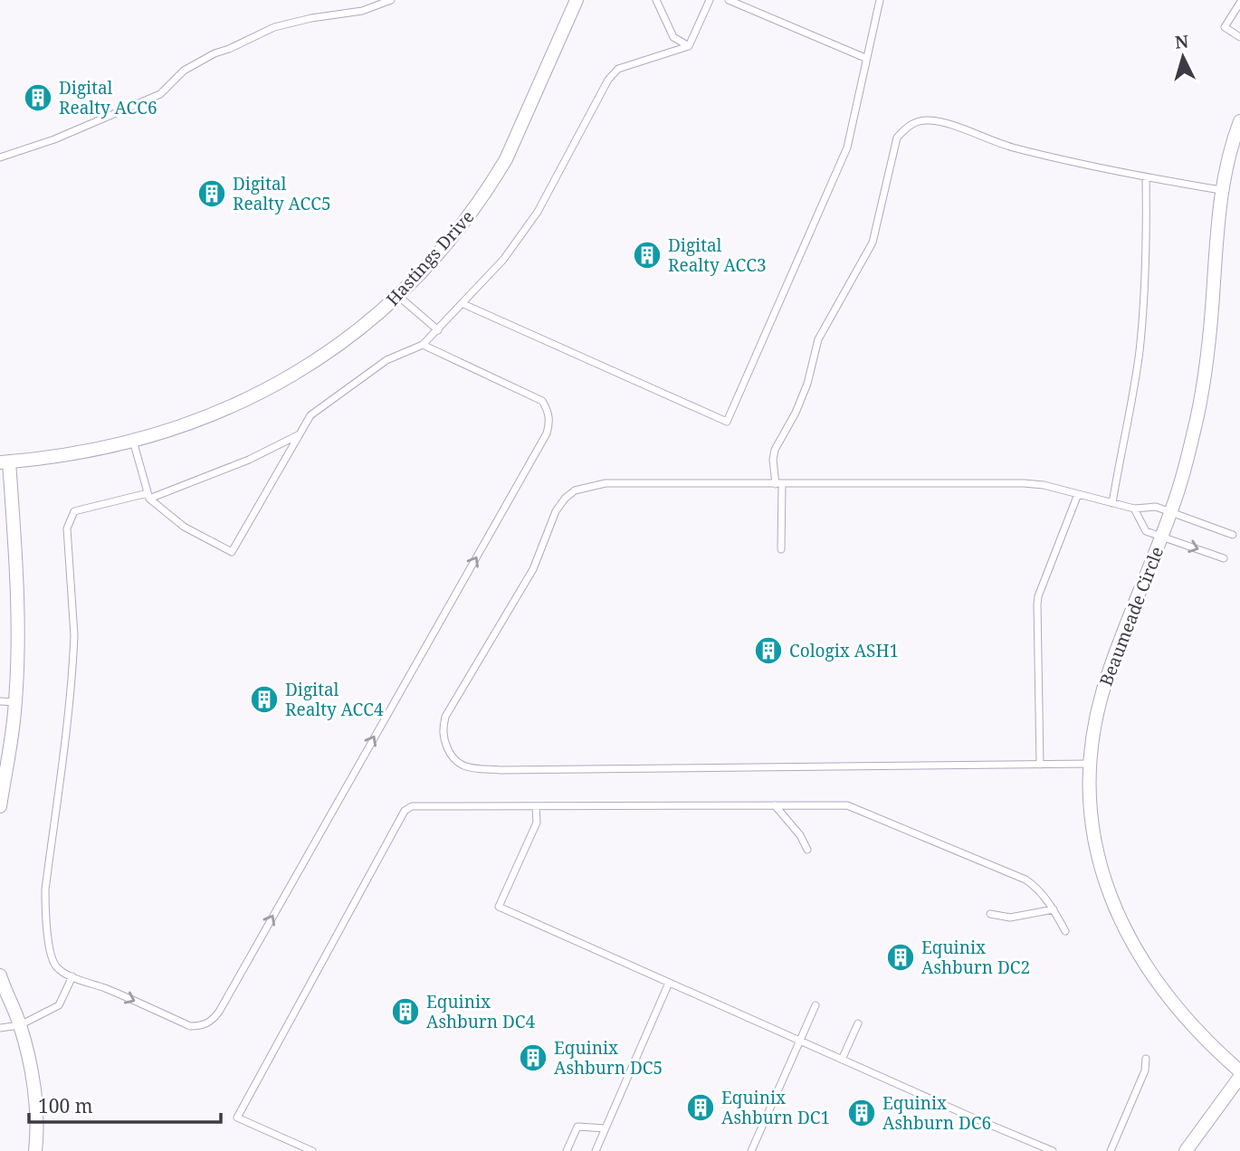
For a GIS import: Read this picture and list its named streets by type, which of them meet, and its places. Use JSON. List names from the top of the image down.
{
  "streets": {
    "street": ["Hastings Drive", "Beaumeade Circle"]
  },
  "places": {
    "building": [
      "Digital Realty ACC6",
      "Digital Realty ACC5",
      "Digital Realty ACC3",
      "Cologix ASH1",
      "Digital Realty ACC4",
      "Equinix Ashburn DC2",
      "Equinix Ashburn DC4",
      "Equinix Ashburn DC5",
      "Equinix Ashburn DC1",
      "Equinix Ashburn DC6"
    ]
  },
  "scale_bar": "100 m",
  "north": "top"
}
